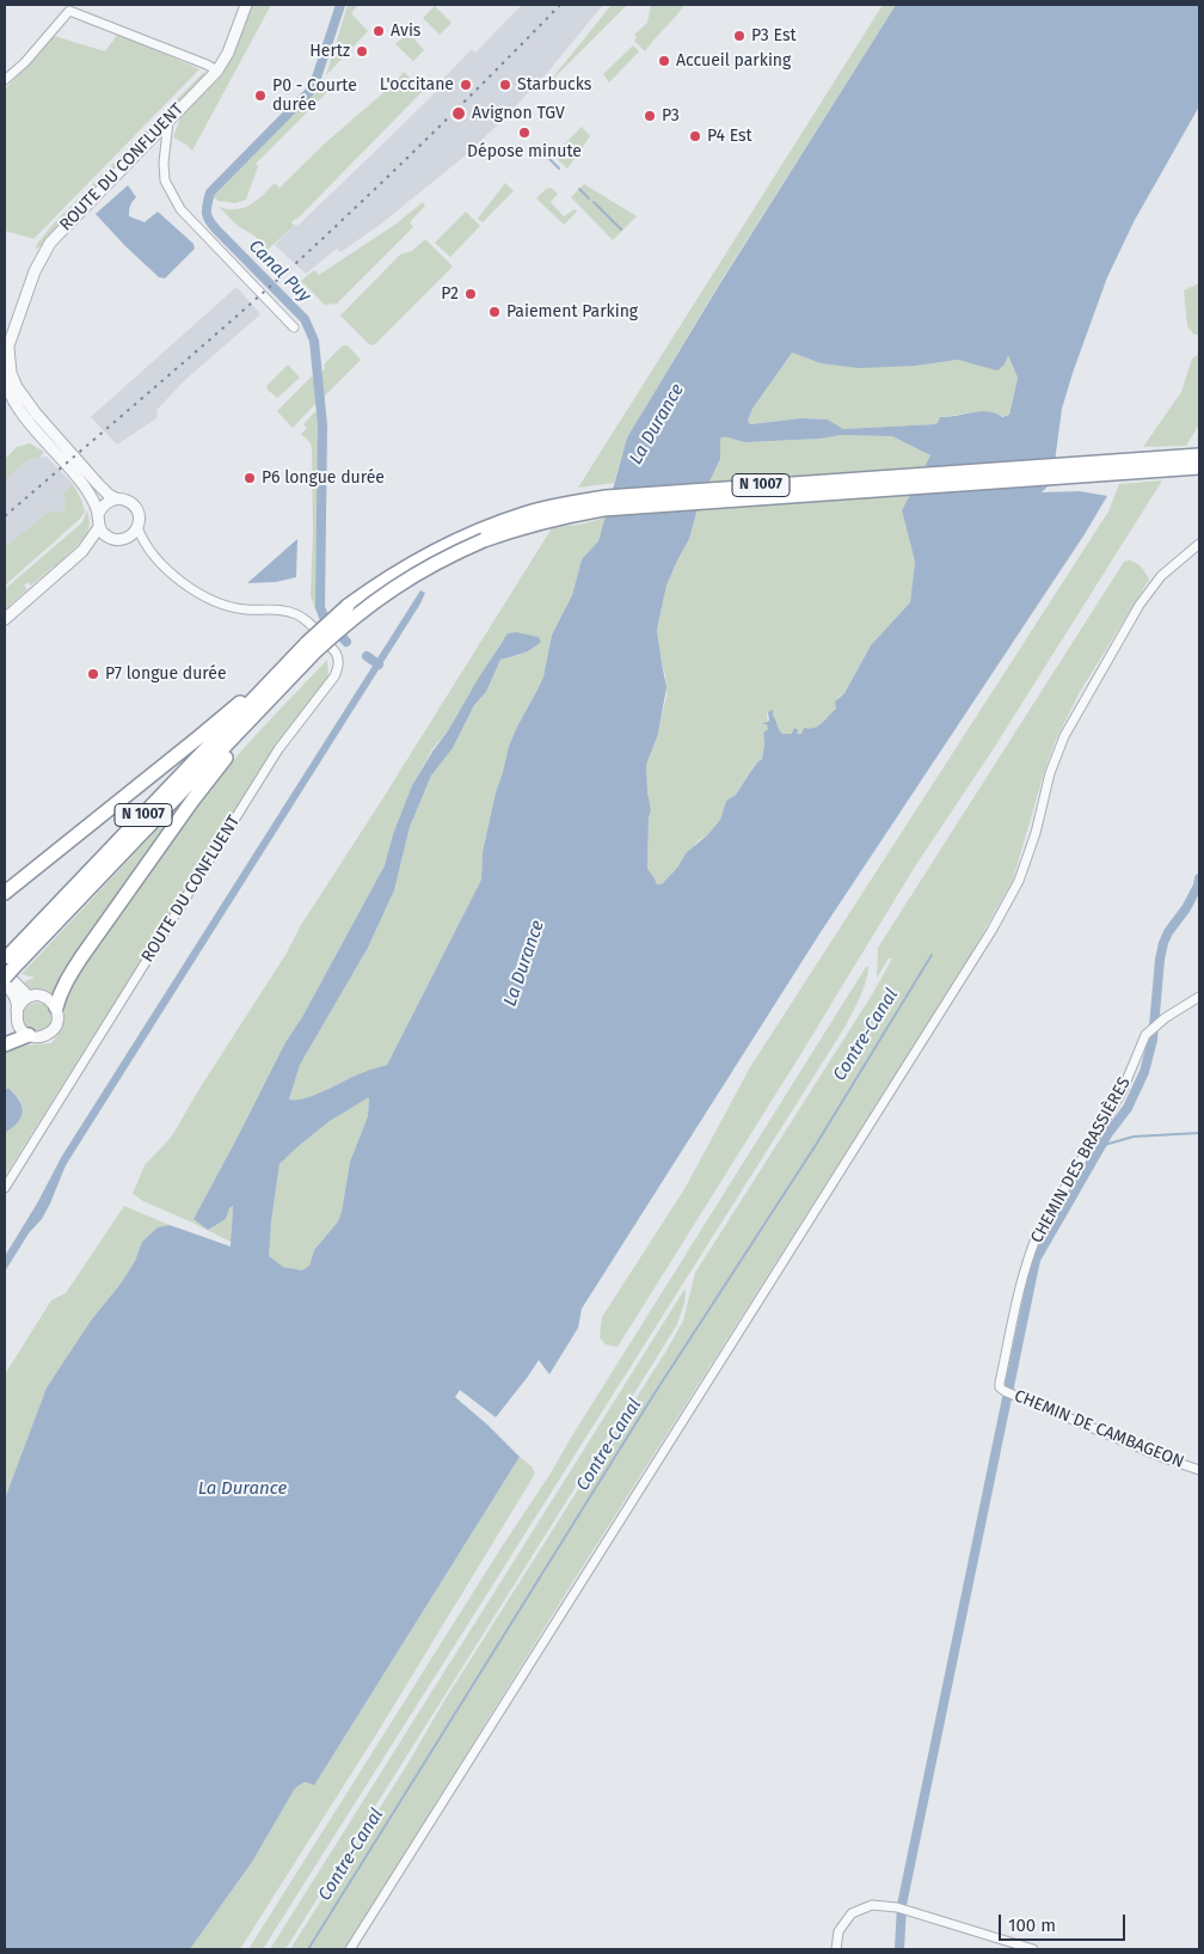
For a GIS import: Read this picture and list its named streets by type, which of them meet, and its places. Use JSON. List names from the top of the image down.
{
  "streets": {
    "highway": ["N 1007"],
    "street": ["ROUTE DU CONFLUENT", "CHEMIN DES BRASSIÈRES", "CHEMIN DE CAMBAGEON"]
  },
  "crossings": [
    ["CHEMIN DES BRASSIÈRES", "CHEMIN DE CAMBAGEON"]
  ],
  "water": ["Canal Puy", "La Durance", "Contre-Canal"],
  "places": [
    "Avis",
    "P3 Est",
    "Hertz",
    "Accueil parking",
    "L'occitane",
    "Starbucks",
    "P0 - Courte durée",
    "Avignon TGV",
    "P3",
    "Dépose minute",
    "P4 Est",
    "P2",
    "Paiement Parking",
    "P6 longue durée",
    "P7 longue durée"
  ],
  "scale_bar": "100 m"
}
